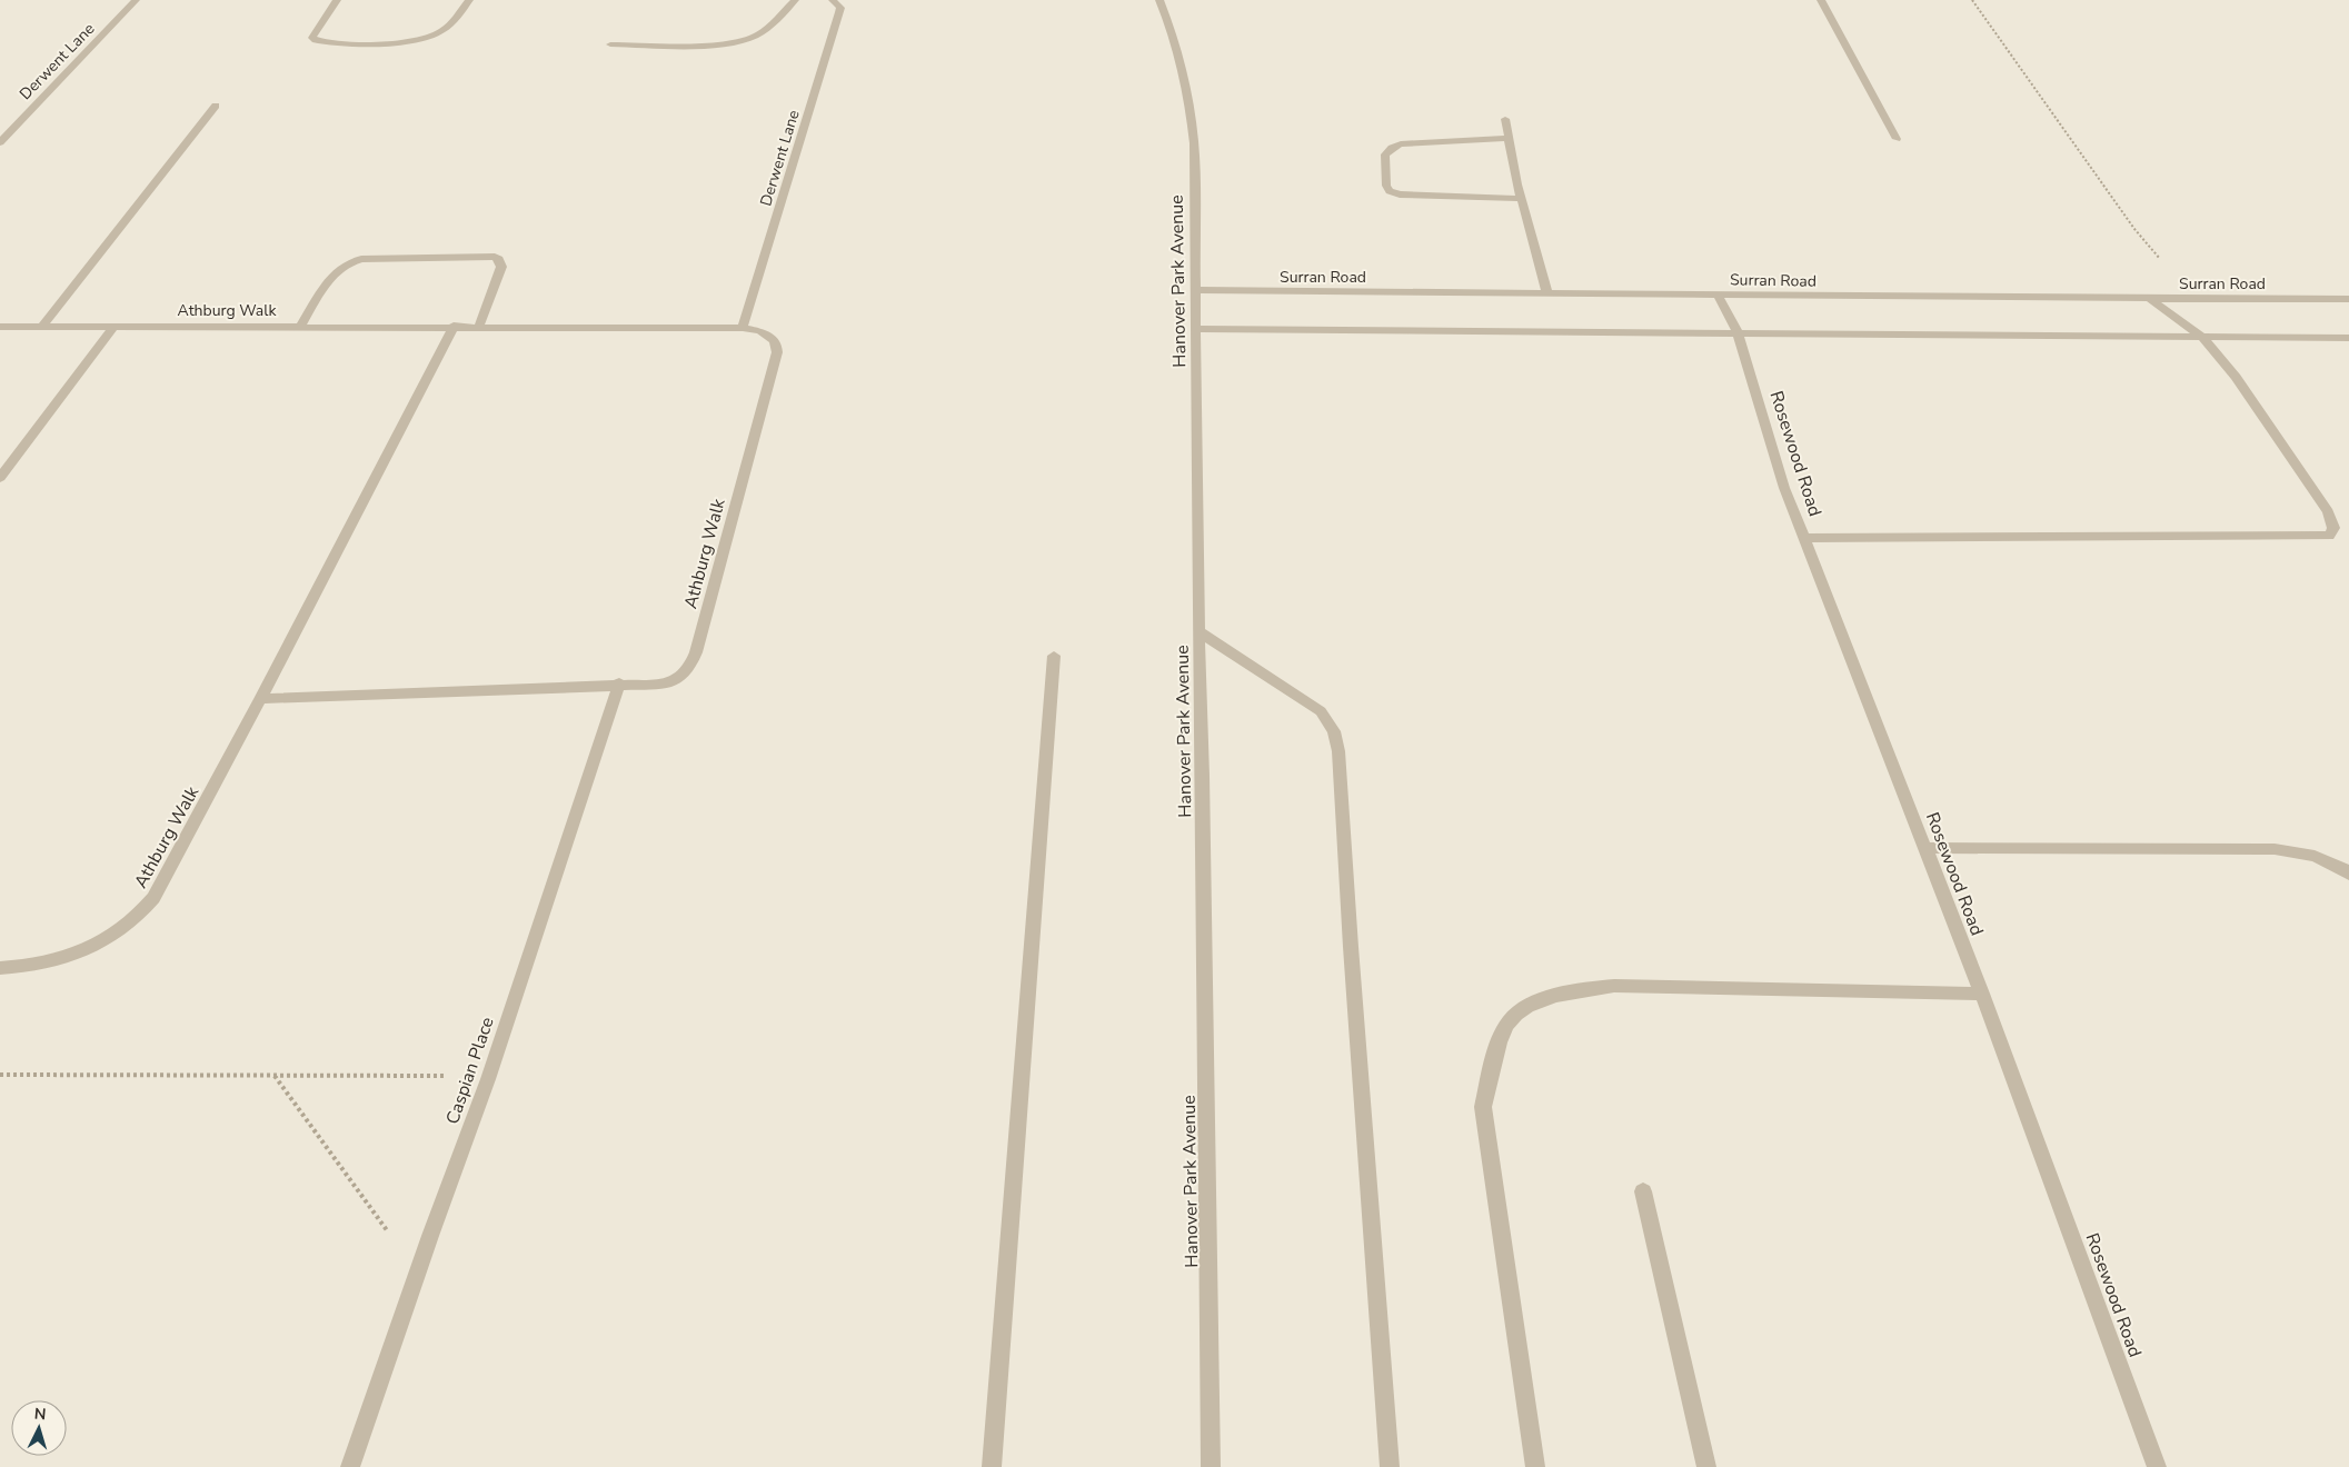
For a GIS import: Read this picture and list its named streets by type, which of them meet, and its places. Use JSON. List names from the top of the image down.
{
  "streets": {
    "street": [
      "Derwent Lane",
      "Surran Road",
      "Hanover Park Avenue",
      "Athburg Walk",
      "Rosewood Road",
      "Caspian Place"
    ]
  },
  "crossings": [
    ["Derwent Lane", "Athburg Walk"],
    ["Surran Road", "Hanover Park Avenue"],
    ["Surran Road", "Rosewood Road"],
    ["Athburg Walk", "Caspian Place"]
  ],
  "north": "top"
}
